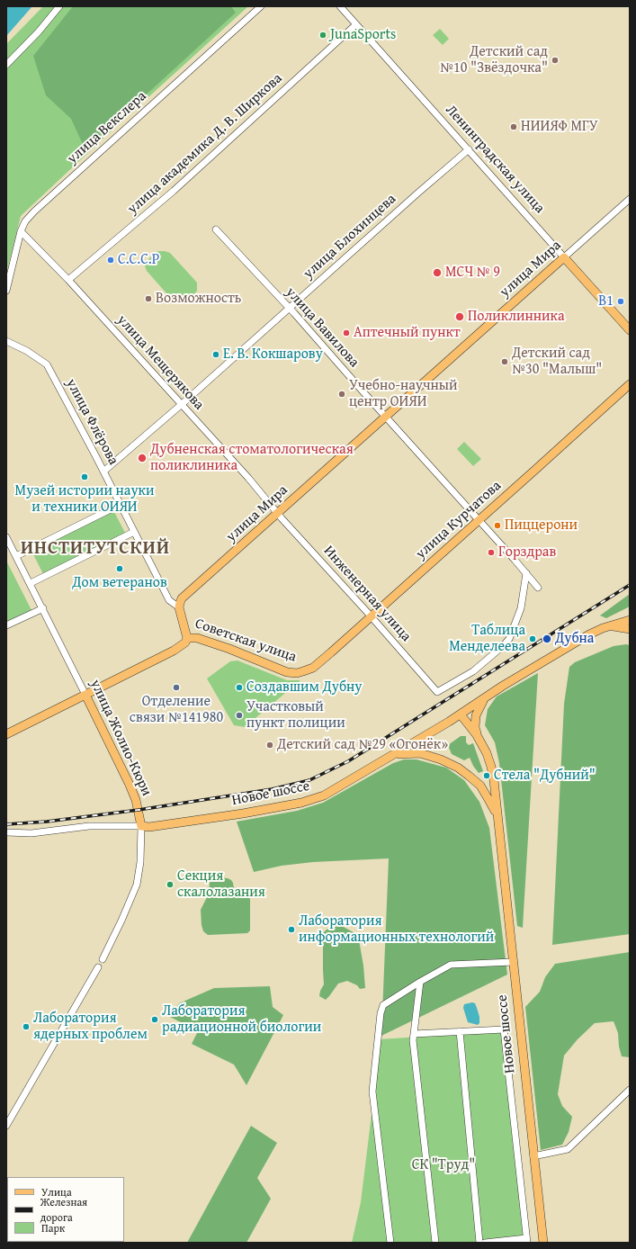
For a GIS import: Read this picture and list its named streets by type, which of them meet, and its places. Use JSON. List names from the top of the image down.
{
  "streets": {
    "main road": [
      "Ленинградская улица",
      "улица Мира",
      "улица Курчатова",
      "Советская улица",
      "улица Жолио-Кюри",
      "Новое шоссе"
    ],
    "street": [
      "улица Векслера",
      "улица академика Д. В. Ширкова",
      "улица Блохинцева",
      "улица Вавилова",
      "улица Мещерякова",
      "улица Флёрова",
      "Инженерная улица"
    ]
  },
  "crossings": [
    ["улица Векслера", "улица Мещерякова"],
    ["улица академика Д. В. Ширкова", "Ленинградская улица"],
    ["улица академика Д. В. Ширкова", "улица Мещерякова"],
    ["Ленинградская улица", "улица Блохинцева"],
    ["Ленинградская улица", "улица Мира"],
    ["улица Блохинцева", "улица Вавилова"],
    ["улица Блохинцева", "улица Мещерякова"],
    ["улица Блохинцева", "улица Флёрова"],
    ["улица Мира", "улица Вавилова"],
    ["улица Мира", "улица Мещерякова"],
    ["улица Мира", "улица Флёрова"],
    ["улица Мира", "Инженерная улица"],
    ["улица Мира", "Советская улица"],
    ["улица Вавилова", "улица Курчатова"],
    ["улица Вавилова", "Инженерная улица"],
    ["улица Мещерякова", "Инженерная улица"],
    ["улица Флёрова", "Советская улица"],
    ["улица Курчатова", "Инженерная улица"],
    ["улица Курчатова", "Советская улица"],
    ["улица Жолио-Кюри", "Новое шоссе"]
  ],
  "districts": ["ИНСТИТУТСКИЙ"],
  "parks": ["СК \"Труд\""],
  "places": [
    "JunaSports",
    "Детский сад №10 \"Звёздочка\"",
    "НИИЯФ МГУ",
    "С.С.С.Р",
    "МСЧ № 9",
    "Возможность",
    "В1",
    "Поликлинника",
    "Аптечный пункт",
    "Е. В. Кокшарову",
    "Детский сад №30 \"Малыш\"",
    "Учебно-научный центр ОИЯИ",
    "Дубненская стоматологическая поликлиника",
    "Музей истории науки и техники ОИЯИ",
    "Пиццерони",
    "Горздрав",
    "Дом ветеранов",
    "Таблица Менделеева",
    "Дубна",
    "Отделение связи №141980",
    "Создавшим Дубну",
    "Участковый пункт полиции",
    "Детский сад №29 «Огонёк»",
    "Стела \"Дубний\"",
    "Секция скалолазания",
    "Лаборатория информационных технологий",
    "Лаборатория радиационной биологии",
    "Лаборатория ядерных проблем"
  ],
  "legend": ["Улица", "Железная дорога", "Парк"]
}
